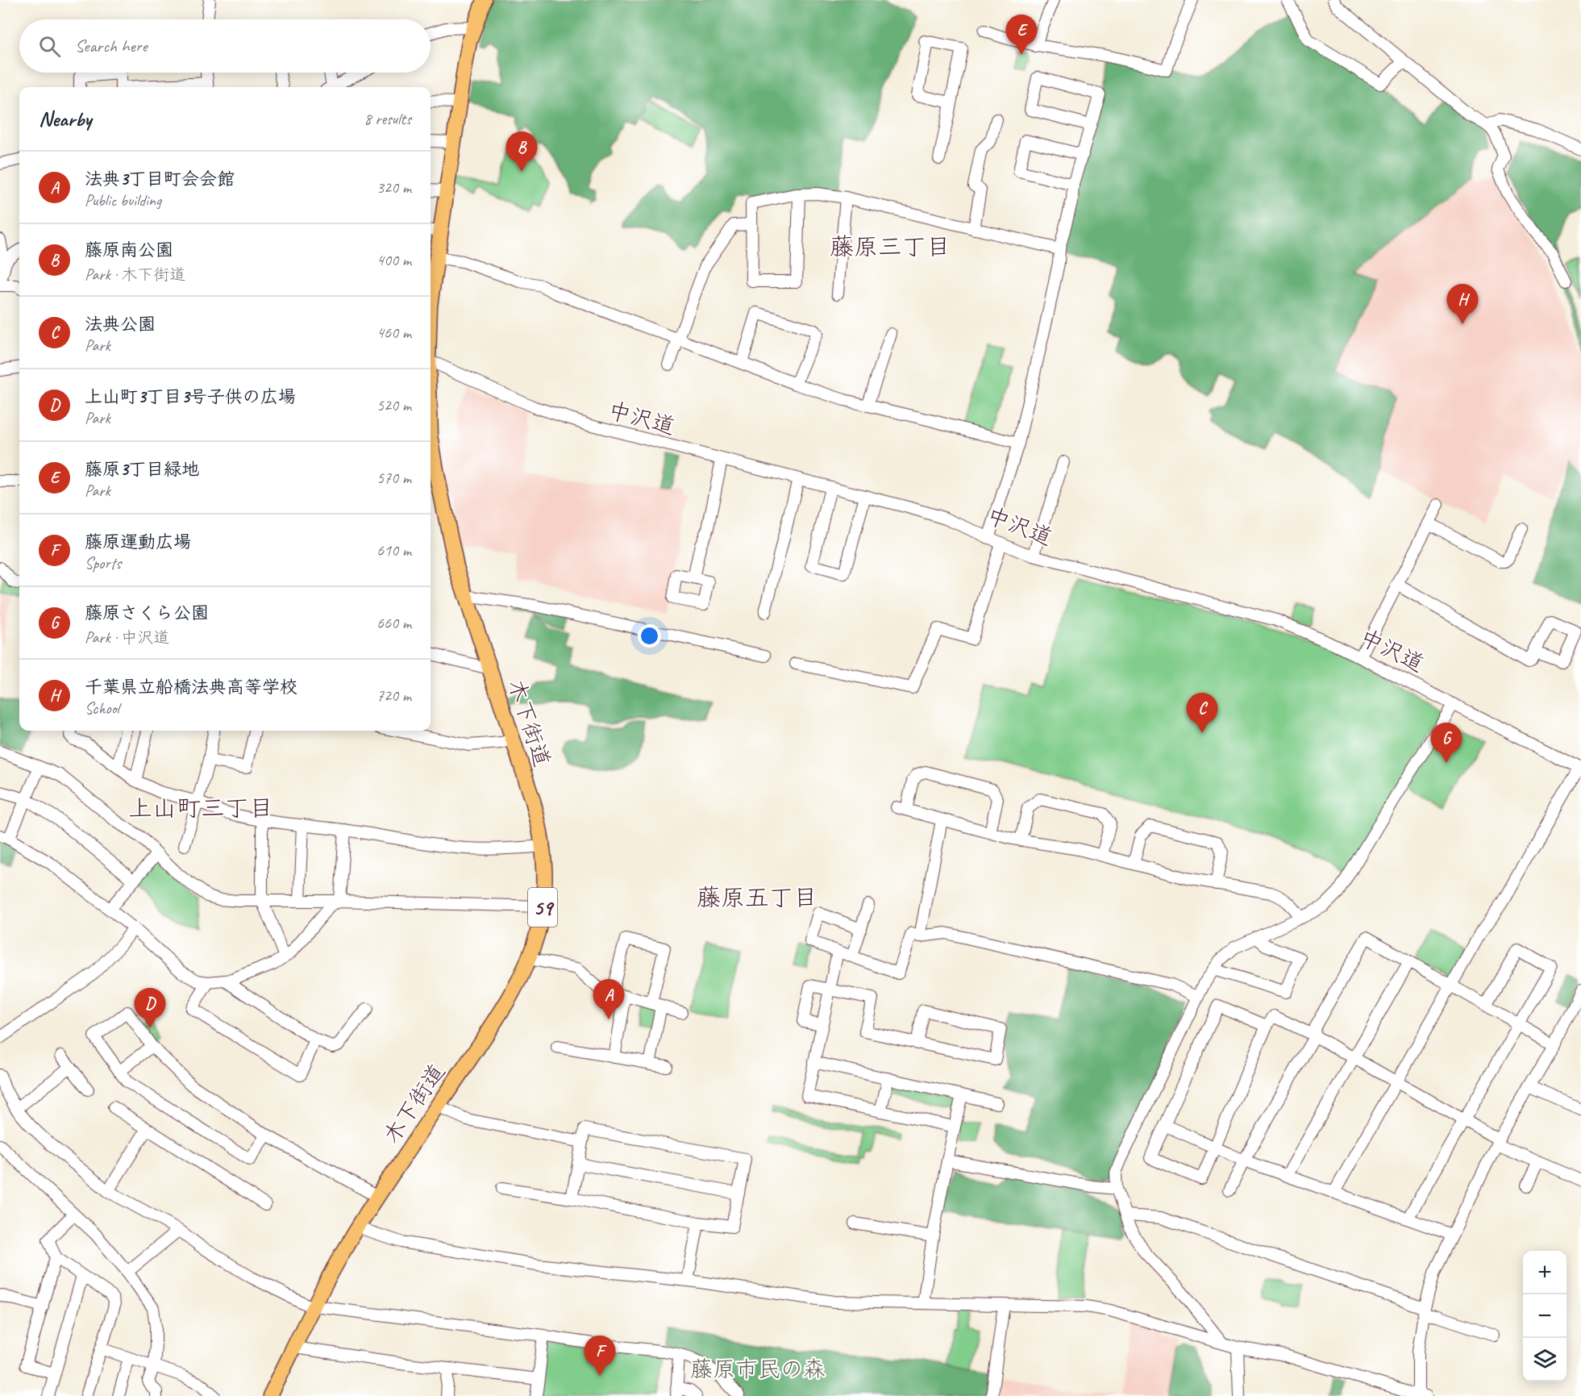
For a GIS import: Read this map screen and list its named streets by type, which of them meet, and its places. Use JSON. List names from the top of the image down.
{
  "streets": {
    "main road": ["木下街道", "59"],
    "street": ["中沢道"]
  },
  "districts": ["藤原三丁目", "上山町三丁目", "藤原五丁目"],
  "parks": ["藤原市民の森"],
  "page": {
    "pins": [
      "E",
      "B",
      "H",
      "C",
      "G",
      "A",
      "D",
      "F"
    ],
    "search": "Search here",
    "heading": ["Nearby", "8 results"],
    "list": [
      {
        "mark": "A",
        "name": "法典3丁目町会会館",
        "note": "Public building",
        "value": "320 m"
      },
      {
        "mark": "B",
        "name": "藤原南公園",
        "note": "Park · 木下街道",
        "value": "400 m"
      },
      {
        "mark": "C",
        "name": "法典公園",
        "note": "Park",
        "value": "460 m"
      },
      {
        "mark": "D",
        "name": "上山町3丁目3号子供の広場",
        "note": "Park",
        "value": "520 m"
      },
      {
        "mark": "E",
        "name": "藤原3丁目緑地",
        "note": "Park",
        "value": "570 m"
      },
      {
        "mark": "F",
        "name": "藤原運動広場",
        "note": "Sports",
        "value": "610 m"
      },
      {
        "mark": "G",
        "name": "藤原さくら公園",
        "note": "Park · 中沢道",
        "value": "660 m"
      },
      {
        "mark": "H",
        "name": "千葉県立船橋法典高等学校",
        "note": "School",
        "value": "720 m"
      }
    ],
    "map_buttons": ["+", "−"]
  }
}
